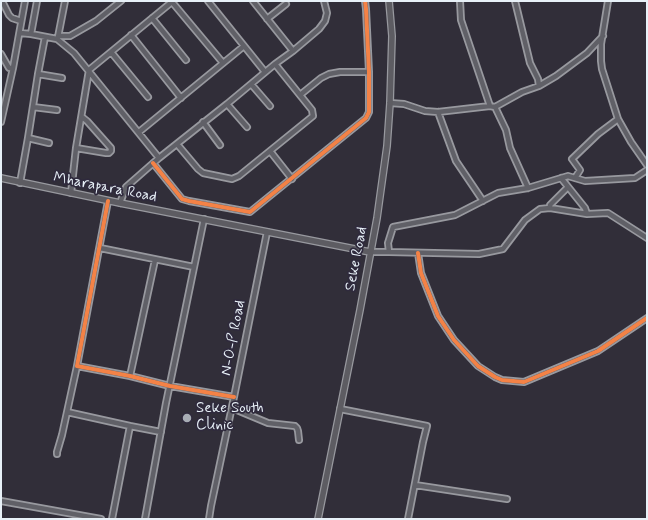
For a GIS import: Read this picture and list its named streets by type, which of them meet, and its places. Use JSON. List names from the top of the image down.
{
  "streets": {
    "main road": ["Mharapara Road", "Seke Road"],
    "street": ["N-O-P Road"]
  },
  "crossings": [
    ["Mharapara Road", "Seke Road"],
    ["Mharapara Road", "N-O-P Road"]
  ],
  "places": ["Seke South Clinic"]
}
